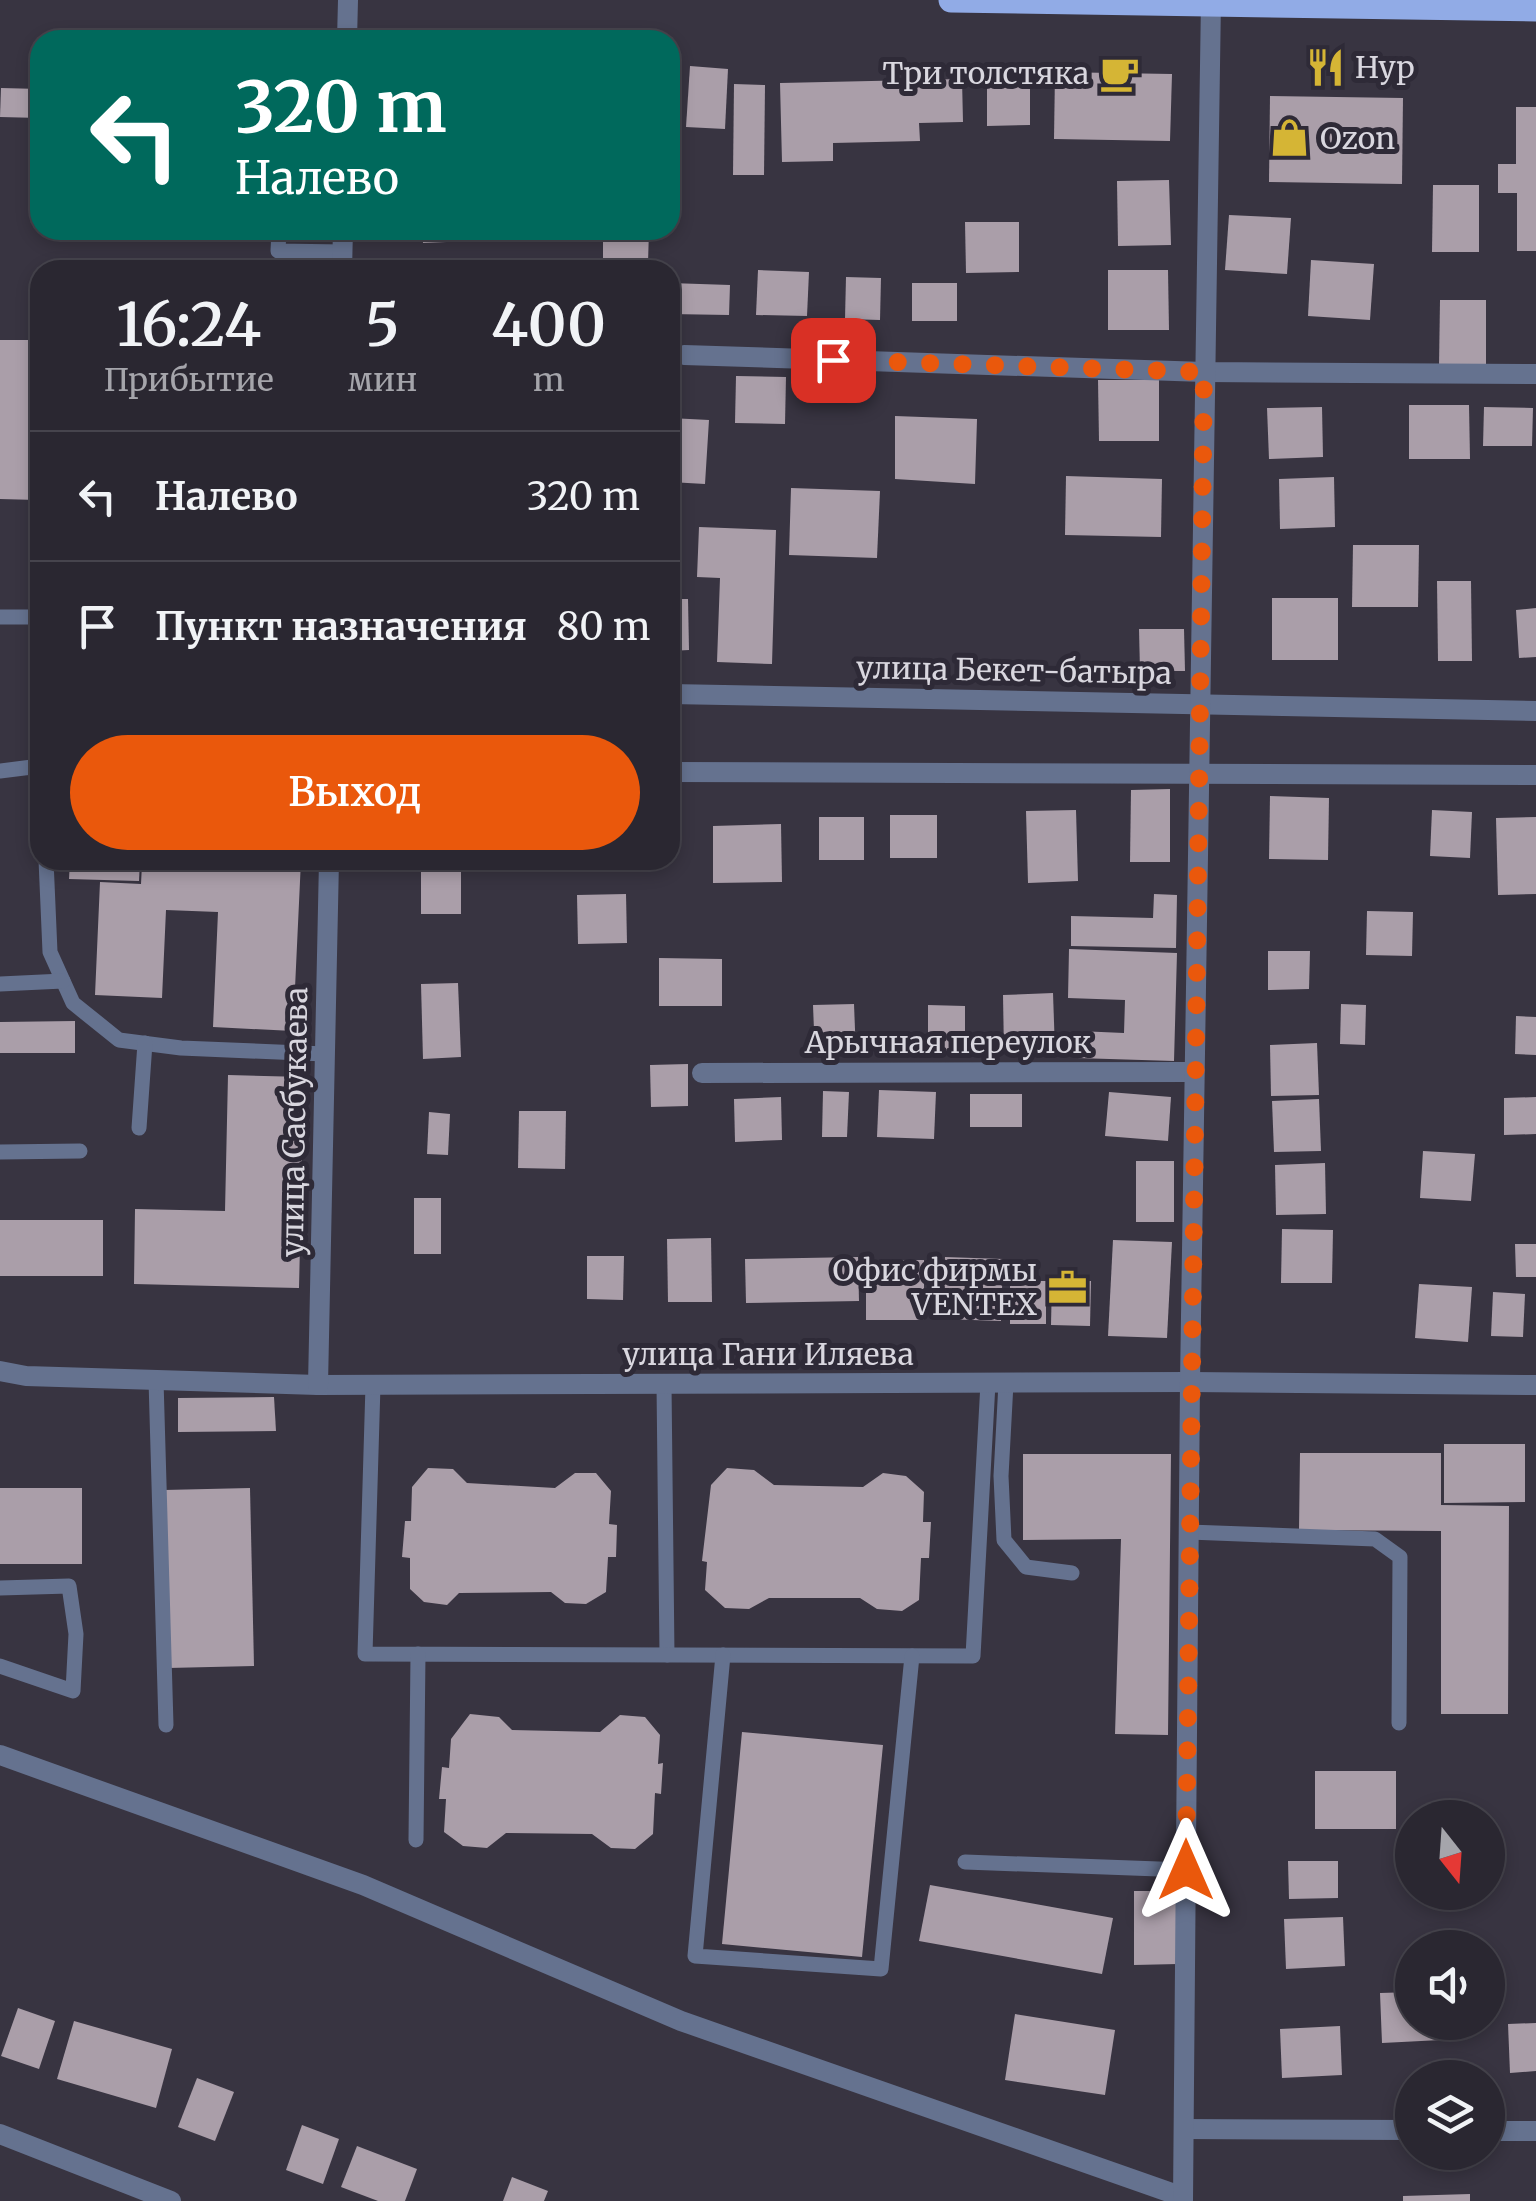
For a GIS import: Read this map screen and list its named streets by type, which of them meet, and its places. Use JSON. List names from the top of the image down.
{
  "streets": {
    "street": [
      "улица Бекет-батыра",
      "Арычная переулок",
      "улица Сасбукаева",
      "улица Гани Иляева"
    ]
  },
  "crossings": [
    ["улица Сасбукаева", "улица Гани Иляева"]
  ],
  "places": {
    "restaurant": ["Нур"],
    "cafe": ["Три толстяка"],
    "shop": ["Ozon"],
    "office": ["Офис фирмы VENTEX"]
  },
  "north": "bottom",
  "page": {
    "turn": ["320 m", "Налево"],
    "eta": [
      "16:24",
      "Прибытие",
      "5",
      "мин",
      "400",
      "m"
    ],
    "list": [
      {
        "name": "Налево",
        "value": "320 m"
      },
      {
        "name": "Пункт назначения",
        "value": "80 m"
      }
    ],
    "buttons": "Выход"
  }
}
